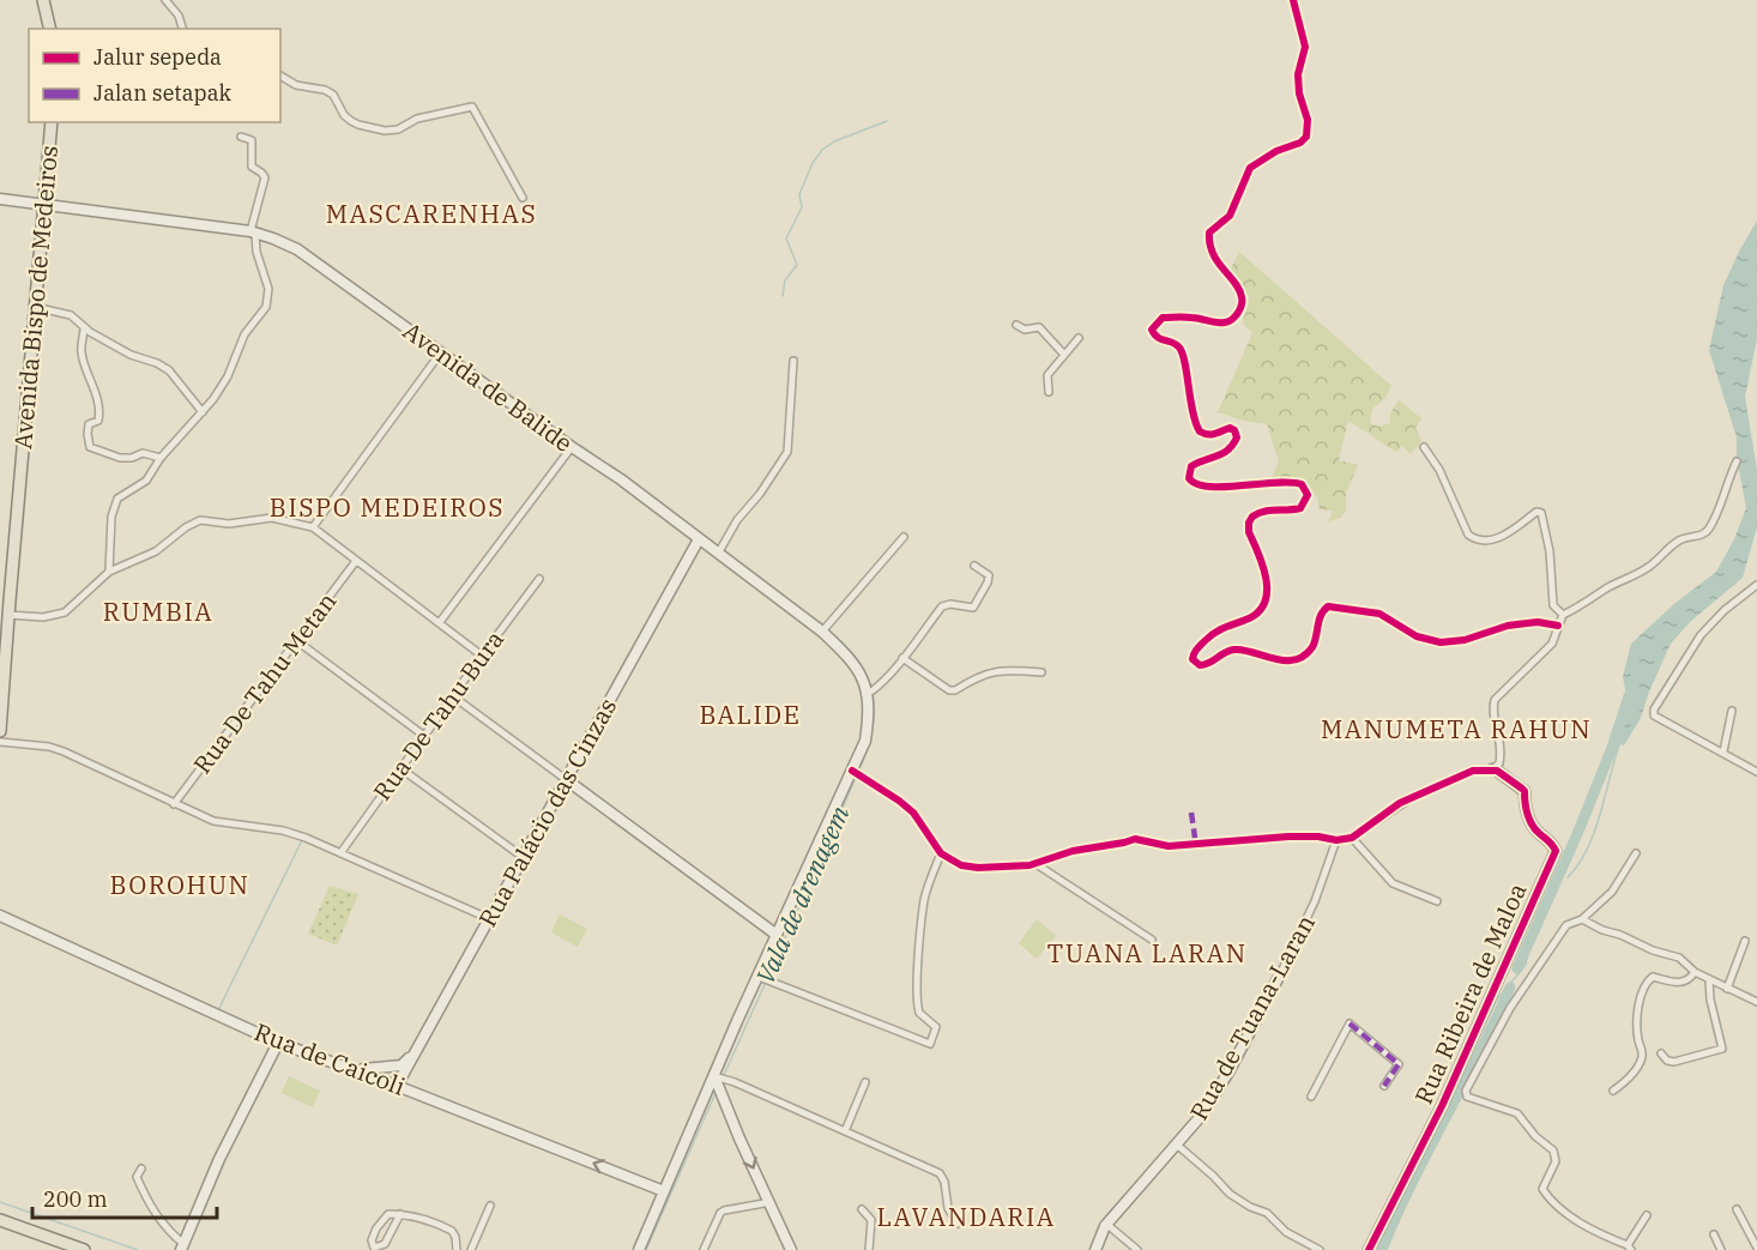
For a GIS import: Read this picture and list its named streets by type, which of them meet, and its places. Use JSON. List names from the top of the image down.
{
  "streets": {
    "main road": [
      "Avenida Bispo de Medeiros",
      "Avenida de Balide",
      "Rua Palácio das Cinzas",
      "Rua Ribeira de Maloa",
      "Rua de Tuana-Laran",
      "Rua de Caicoli"
    ],
    "street": ["Rua De Tahu Metan", "Rua De Tahu Bura"]
  },
  "crossings": [
    ["Avenida Bispo de Medeiros", "Avenida de Balide"],
    ["Avenida de Balide", "Rua Palácio das Cinzas"],
    ["Rua Palácio das Cinzas", "Rua de Caicoli"]
  ],
  "one_way": ["Rua de Caicoli"],
  "districts": [
    "MASCARENHAS",
    "BISPO MEDEIROS",
    "RUMBIA",
    "BALIDE",
    "MANUMETA RAHUN",
    "BOROHUN",
    "TUANA LARAN",
    "LAVANDARIA"
  ],
  "water": ["Vala de drenagem"],
  "legend": ["Jalur sepeda", "Jalan setapak"],
  "scale_bar": "200 m"
}
